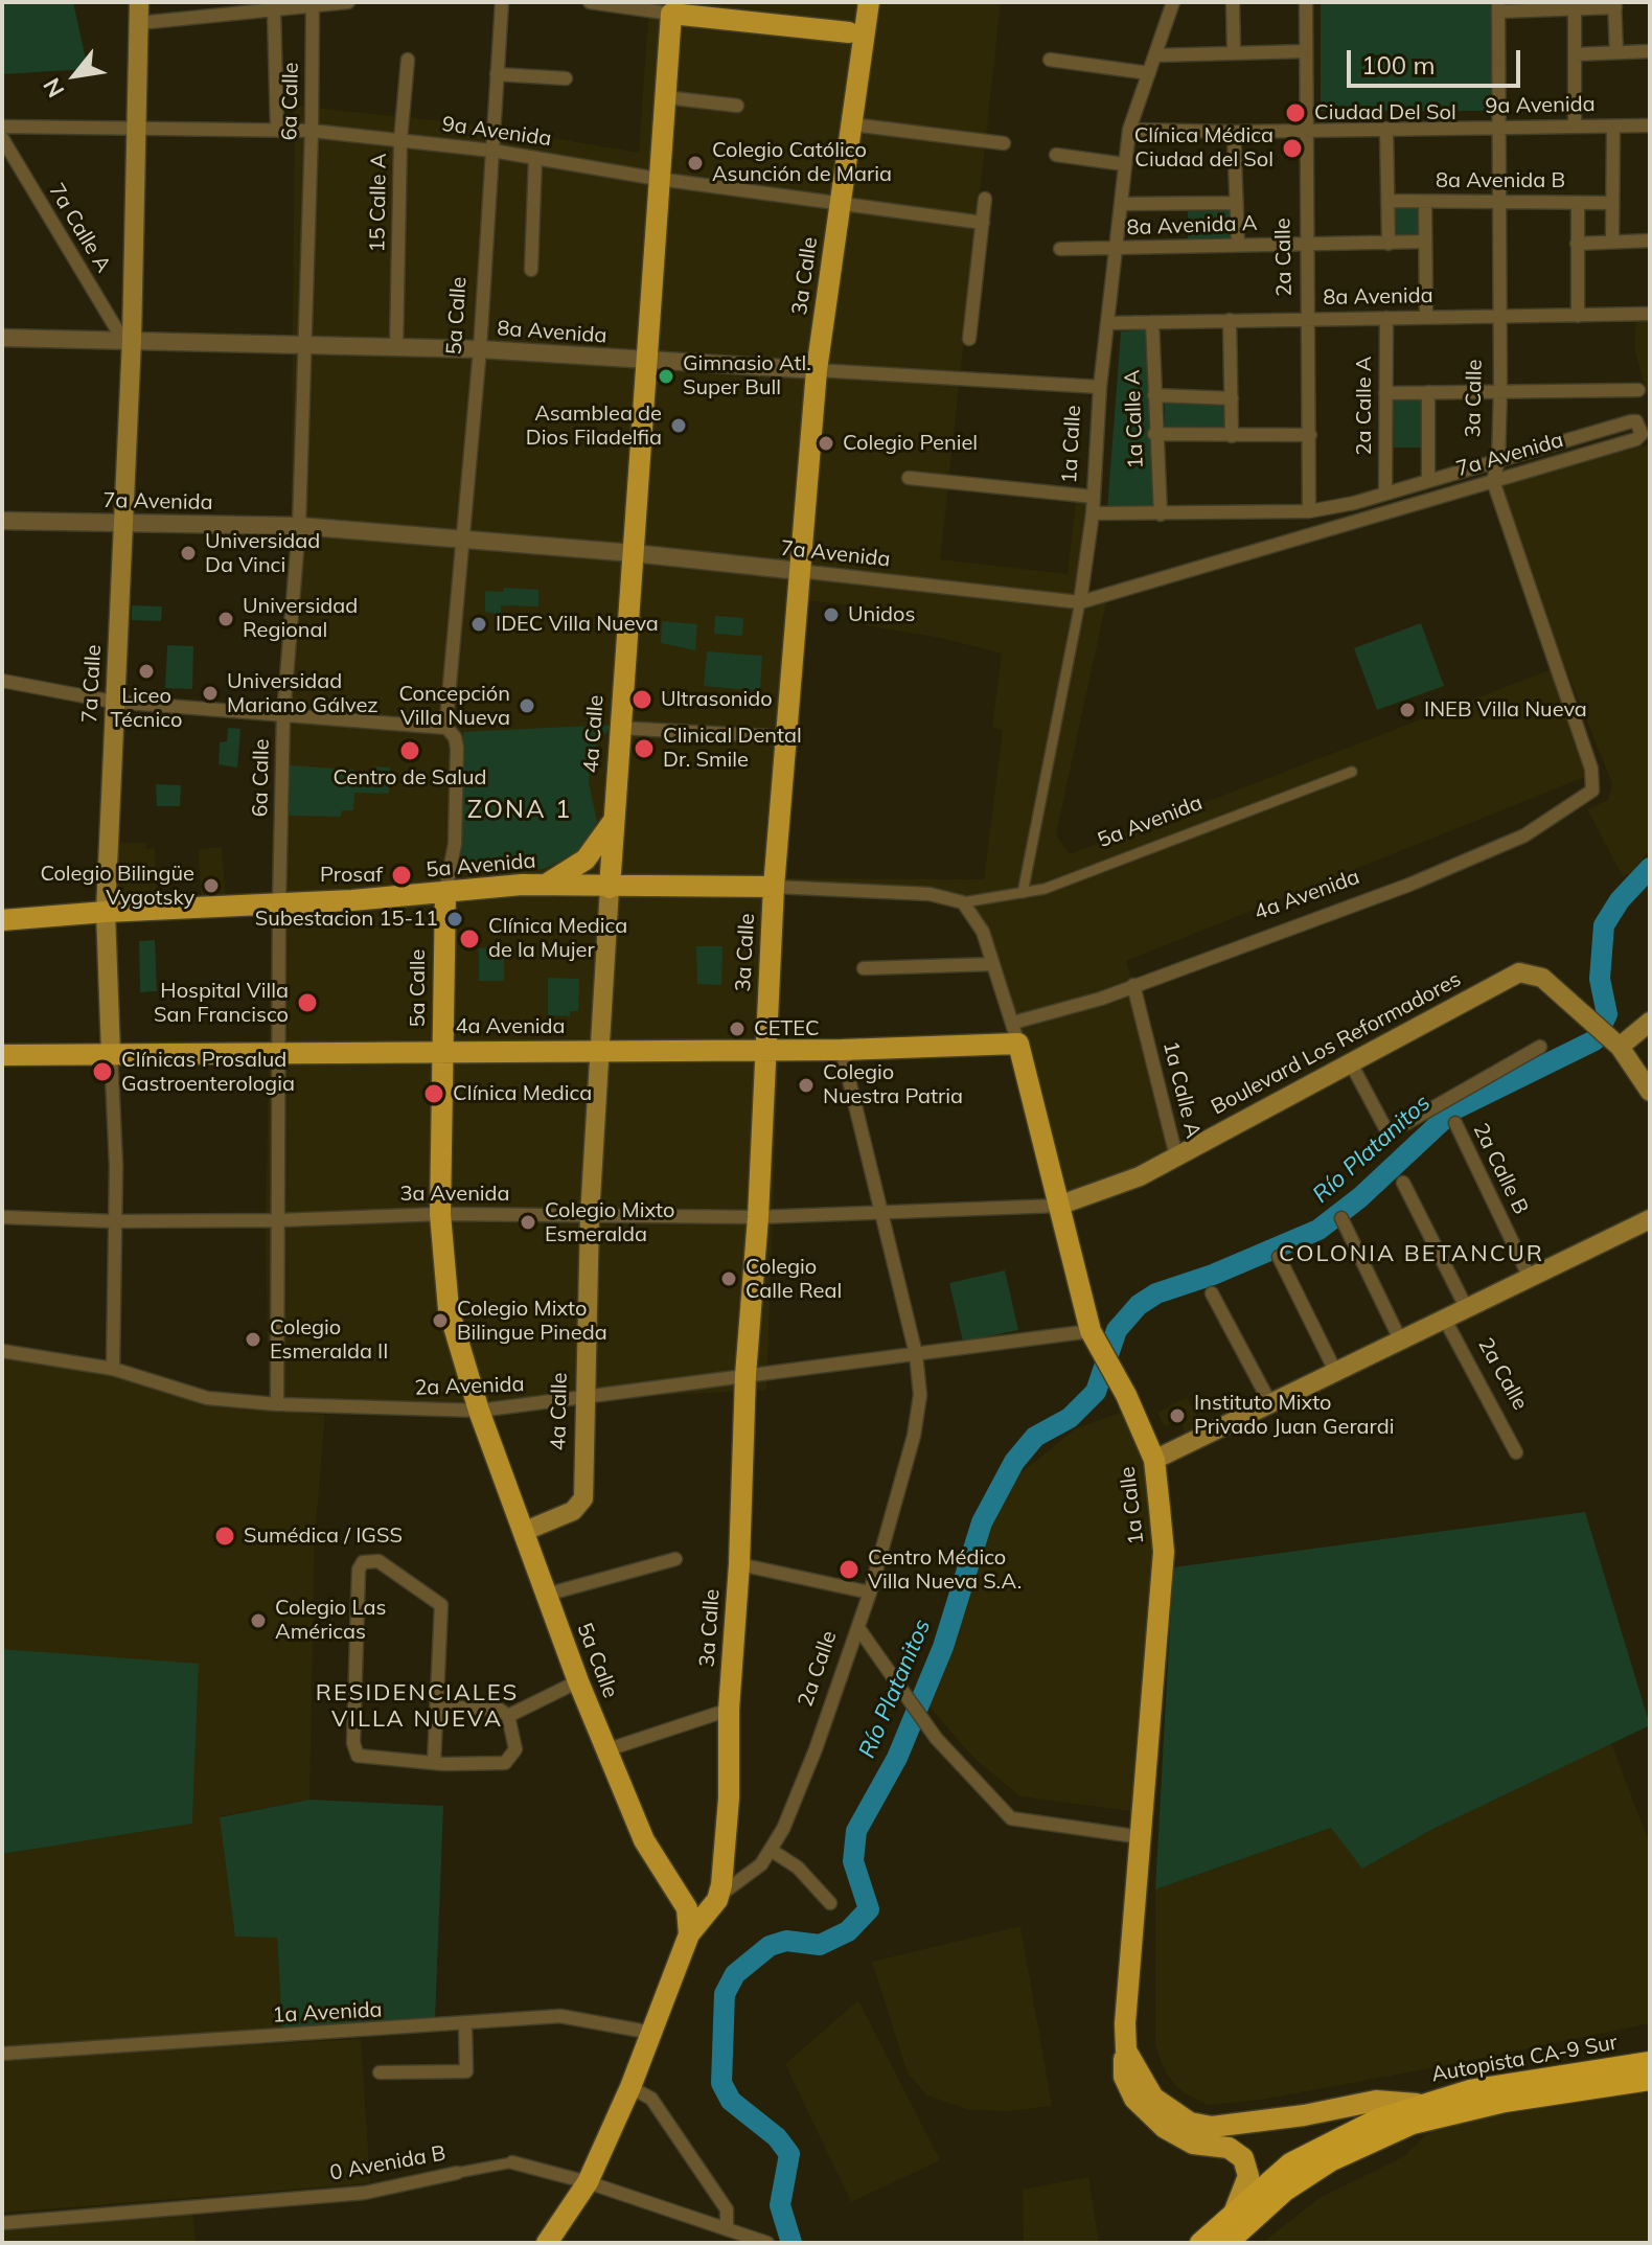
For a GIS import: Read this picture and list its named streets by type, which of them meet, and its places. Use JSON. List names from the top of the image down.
{
  "streets": {
    "highway": ["Autopista CA-9 Sur"],
    "main road": [
      "2a Calle",
      "3a Calle",
      "5a Calle",
      "1a Calle",
      "7a Calle",
      "4a Calle",
      "5a Avenida",
      "4a Avenida",
      "Boulevard Los Reformadores"
    ],
    "street": [
      "6a Calle",
      "9a Avenida",
      "8a Avenida B",
      "15 Calle A",
      "8a Avenida A",
      "7a Calle A",
      "8a Avenida",
      "2a Calle A",
      "1a Calle A",
      "7a Avenida",
      "2a Calle B",
      "3a Avenida",
      "2a Avenida",
      "1a Avenida",
      "0 Avenida B"
    ]
  },
  "crossings": [
    ["6a Calle", "9a Avenida"],
    ["6a Calle", "8a Avenida"],
    ["6a Calle", "7a Avenida"],
    ["6a Calle", "5a Avenida"],
    ["6a Calle", "4a Avenida"],
    ["6a Calle", "3a Avenida"],
    ["6a Calle", "2a Avenida"],
    ["9a Avenida", "15 Calle A"],
    ["9a Avenida", "2a Calle"],
    ["9a Avenida", "3a Calle"],
    ["9a Avenida", "5a Calle"],
    ["9a Avenida", "1a Calle"],
    ["9a Avenida", "7a Calle"],
    ["9a Avenida", "4a Calle"],
    ["8a Avenida B", "3a Calle"],
    ["15 Calle A", "8a Avenida"],
    ["8a Avenida A", "2a Calle"],
    ["8a Avenida A", "1a Calle"],
    ["7a Calle A", "8a Avenida"],
    ["7a Calle A", "7a Calle"],
    ["2a Calle", "3a Calle"],
    ["2a Calle", "8a Avenida"],
    ["2a Calle", "5a Calle"],
    ["2a Calle", "7a Avenida"],
    ["2a Calle", "4a Avenida"],
    ["2a Calle", "3a Avenida"],
    ["2a Calle", "2a Avenida"],
    ["2a Calle", "1a Avenida"],
    ["2a Calle", "0 Avenida B"],
    ["3a Calle", "8a Avenida"],
    ["3a Calle", "7a Avenida"],
    ["3a Calle", "5a Avenida"],
    ["3a Calle", "4a Avenida"],
    ["3a Calle", "3a Avenida"],
    ["3a Calle", "2a Avenida"],
    ["8a Avenida", "5a Calle"],
    ["8a Avenida", "2a Calle A"],
    ["8a Avenida", "1a Calle A"],
    ["8a Avenida", "1a Calle"],
    ["8a Avenida", "7a Calle"],
    ["8a Avenida", "4a Calle"],
    ["5a Calle", "7a Avenida"],
    ["5a Calle", "4a Calle"],
    ["5a Calle", "5a Avenida"],
    ["5a Calle", "4a Avenida"],
    ["5a Calle", "3a Avenida"],
    ["5a Calle", "2a Avenida"],
    ["2a Calle A", "7a Avenida"],
    ["1a Calle A", "7a Avenida"],
    ["1a Calle A", "4a Avenida"],
    ["1a Calle A", "Boulevard Los Reformadores"],
    ["1a Calle", "7a Avenida"],
    ["1a Calle", "5a Avenida"],
    ["1a Calle", "4a Avenida"],
    ["1a Calle", "Boulevard Los Reformadores"],
    ["1a Calle", "3a Avenida"],
    ["1a Calle", "2a Avenida"],
    ["1a Calle", "Autopista CA-9 Sur"],
    ["7a Avenida", "7a Calle"],
    ["7a Avenida", "4a Calle"],
    ["7a Avenida", "4a Avenida"],
    ["7a Calle", "5a Avenida"],
    ["7a Calle", "4a Avenida"],
    ["7a Calle", "3a Avenida"],
    ["7a Calle", "2a Avenida"],
    ["4a Calle", "5a Avenida"],
    ["4a Calle", "4a Avenida"],
    ["4a Calle", "3a Avenida"],
    ["4a Calle", "2a Avenida"],
    ["Boulevard Los Reformadores", "3a Avenida"]
  ],
  "districts": ["ZONA 1", "COLONIA BETANCUR", "RESIDENCIALES VILLA NUEVA"],
  "water": ["Río Platanitos"],
  "places": [
    "Ciudad Del Sol",
    "Clínica Médica Ciudad del Sol",
    "Colegio Católico Asunción de Maria",
    "Gimnasio Atl. Super Bull",
    "Asamblea de Dios Filadelfia",
    "Colegio Peniel",
    "Universidad Da Vinci",
    "Unidos",
    "Universidad Regional",
    "IDEC Villa Nueva",
    "Liceo Técnico",
    "Universidad Mariano Gálvez",
    "Ultrasonido",
    "Concepción Villa Nueva",
    "INEB Villa Nueva",
    "Clinical Dental Dr. Smile",
    "Centro de Salud",
    "Prosaf",
    "Colegio Bilingüe Vygotsky",
    "Subestacion 15-11",
    "Clínica Medica de la Mujer",
    "Hospital Villa San Francisco",
    "CETEC",
    "Clínicas Prosalud Gastroenterologia",
    "Colegio Nuestra Patria",
    "Clínica Medica",
    "Colegio Mixto Esmeralda",
    "Colegio Calle Real",
    "Colegio Mixto Bilingue Pineda",
    "Colegio Esmeralda II",
    "Instituto Mixto Privado Juan Gerardi",
    "Sumédica / IGSS",
    "Centro Médico Villa Nueva S.A.",
    "Colegio Las Américas"
  ],
  "scale_bar": "100 m",
  "north": "bottom left"
}
